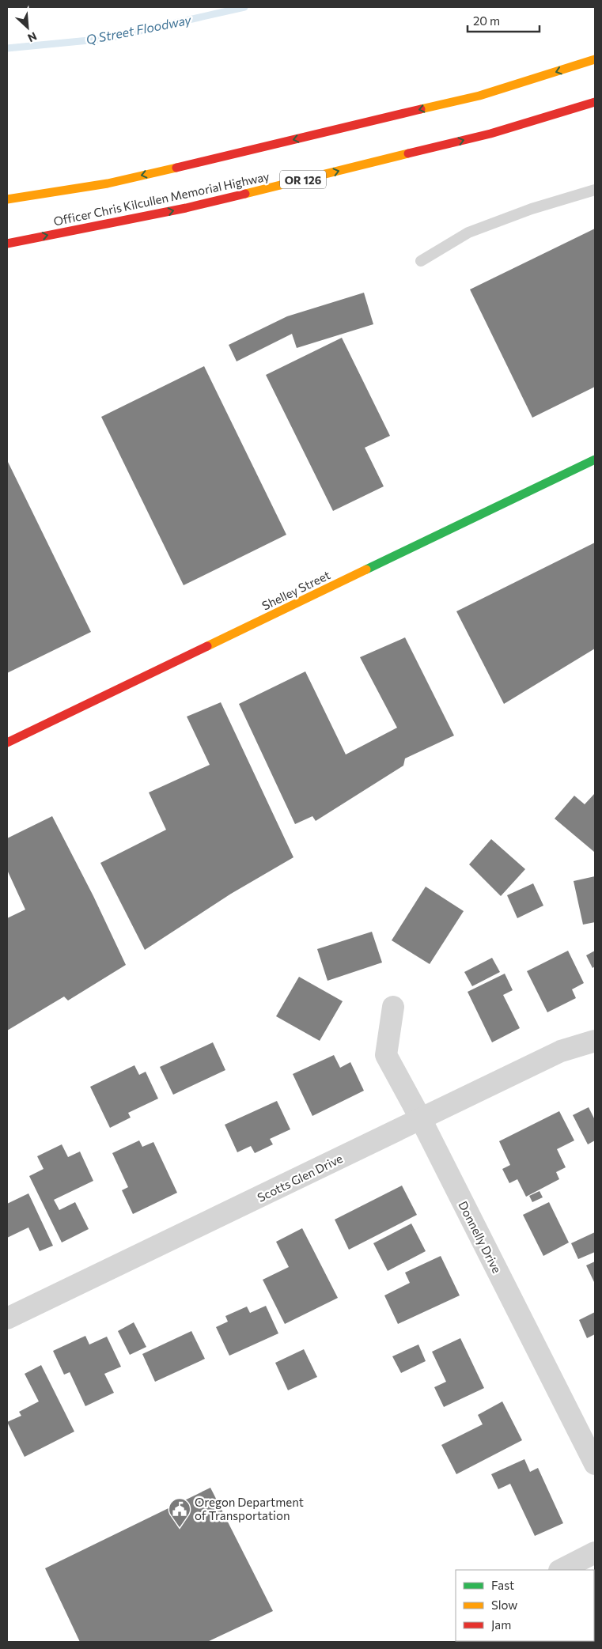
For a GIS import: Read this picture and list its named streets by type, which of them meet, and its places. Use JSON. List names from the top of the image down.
{
  "streets": {
    "main road": ["OR 126", "Officer Chris Kilcullen Memorial Highway", "Shelley Street"],
    "street": ["Scotts Glen Drive", "Donnelly Drive"]
  },
  "crossings": [
    ["Scotts Glen Drive", "Donnelly Drive"]
  ],
  "water": ["Q Street Floodway"],
  "places": {
    "public building": ["Oregon Department of Transportation"]
  },
  "legend": ["Fast", "Slow", "Jam"],
  "scale_bar": "20 m",
  "north": "bottom right"
}
